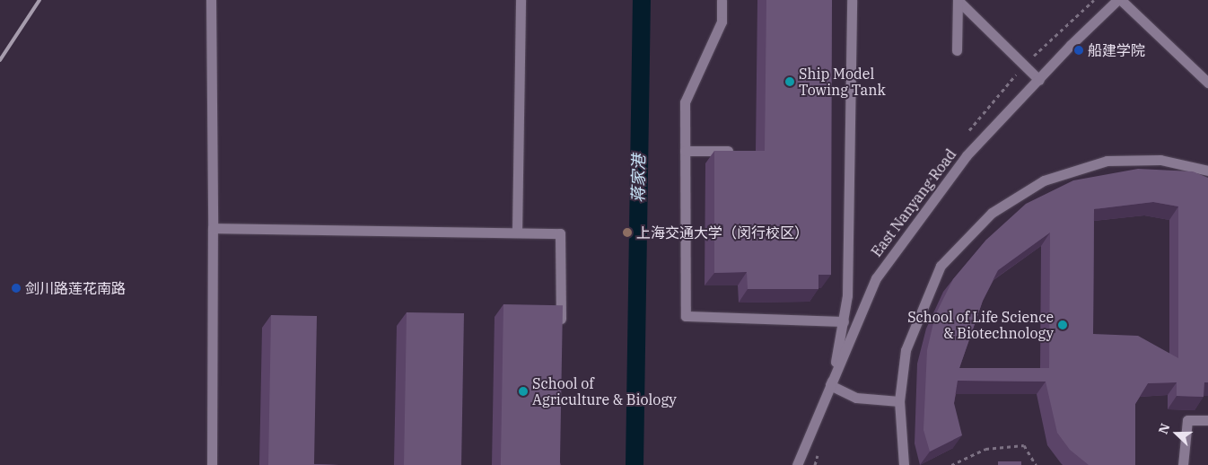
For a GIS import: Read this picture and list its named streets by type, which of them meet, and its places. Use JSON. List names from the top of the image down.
{
  "streets": {
    "lane": ["East Nanyang Road"]
  },
  "water": ["蒋家港"],
  "places": [
    "船建学院",
    "Ship Model Towing Tank",
    "上海交通大学（闵行校区）",
    "剑川路莲花南路",
    "School of Life Science & Biotechnology",
    "School of Agriculture & Biology"
  ],
  "north": "left"
}
